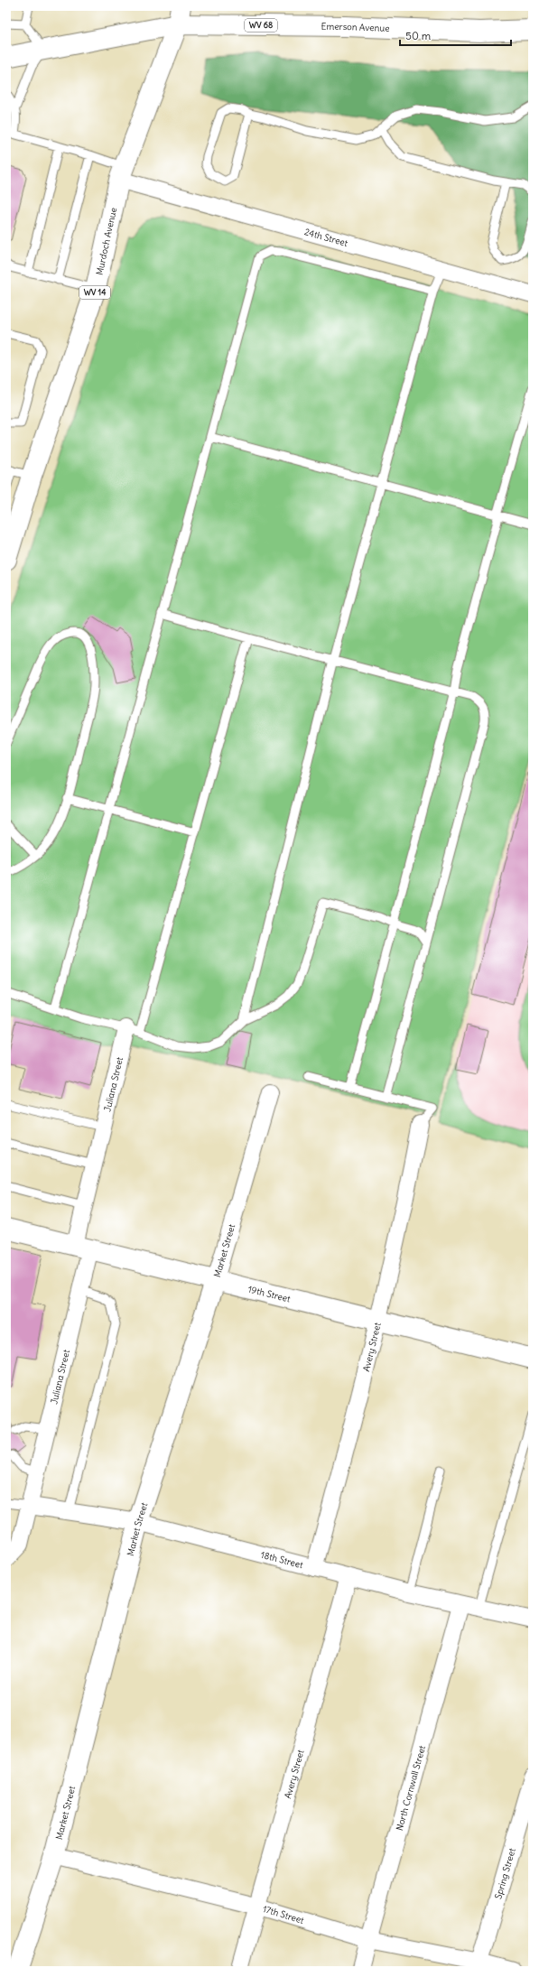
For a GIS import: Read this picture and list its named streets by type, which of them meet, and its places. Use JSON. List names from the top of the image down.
{
  "streets": {
    "street": [
      "WV 68",
      "Emerson Avenue",
      "24th Street",
      "Murdoch Avenue",
      "WV 14",
      "Juliana Street",
      "Market Street",
      "19th Street",
      "Avery Street",
      "18th Street",
      "North Cornwall Street",
      "Spring Street",
      "17th Street"
    ]
  },
  "crossings": [
    ["WV 68", "Emerson Avenue"],
    ["WV 68", "Murdoch Avenue"],
    ["Emerson Avenue", "Murdoch Avenue"],
    ["24th Street", "Murdoch Avenue"],
    ["Juliana Street", "19th Street"],
    ["Juliana Street", "18th Street"],
    ["Market Street", "19th Street"],
    ["Market Street", "18th Street"],
    ["Market Street", "17th Street"],
    ["19th Street", "Avery Street"],
    ["Avery Street", "18th Street"],
    ["Avery Street", "17th Street"],
    ["18th Street", "North Cornwall Street"],
    ["North Cornwall Street", "17th Street"],
    ["Spring Street", "17th Street"]
  ],
  "scale_bar": "50 m"
}
